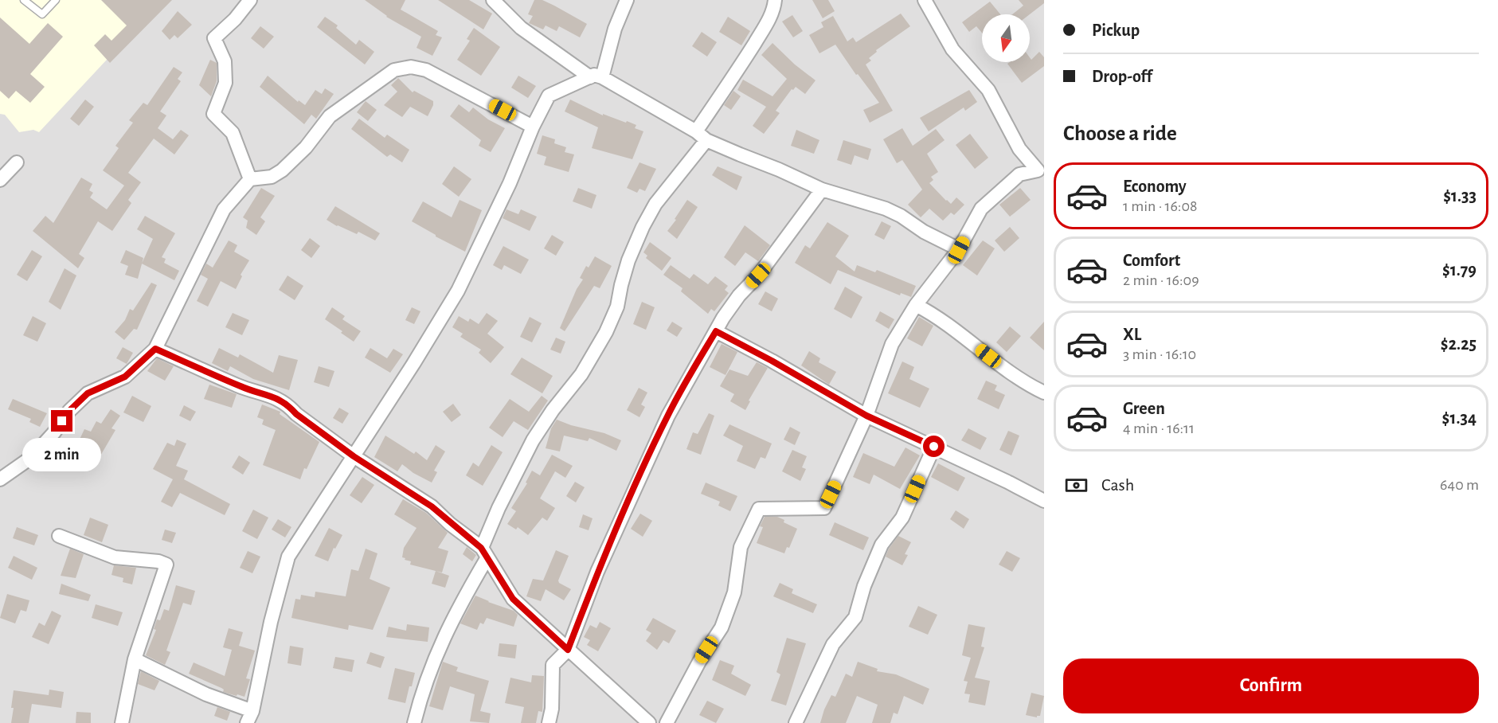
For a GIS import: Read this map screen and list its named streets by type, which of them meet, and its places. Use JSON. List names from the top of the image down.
{
  "north": "bottom",
  "page": {
    "banner": ["Pickup", "Drop-off"],
    "heading": "Choose a ride",
    "list": [
      {
        "name": "Economy",
        "note": "1 min · 16:08",
        "value": "$1.33"
      },
      {
        "name": "Comfort",
        "note": "2 min · 16:09",
        "value": "$1.79"
      },
      {
        "name": "XL",
        "note": "3 min · 16:10",
        "value": "$2.25"
      },
      {
        "name": "Green",
        "note": "4 min · 16:11",
        "value": "$1.34"
      }
    ],
    "bubble": "2 min",
    "pay": ["Cash", "640 m"],
    "buttons": "Confirm"
  }
}
